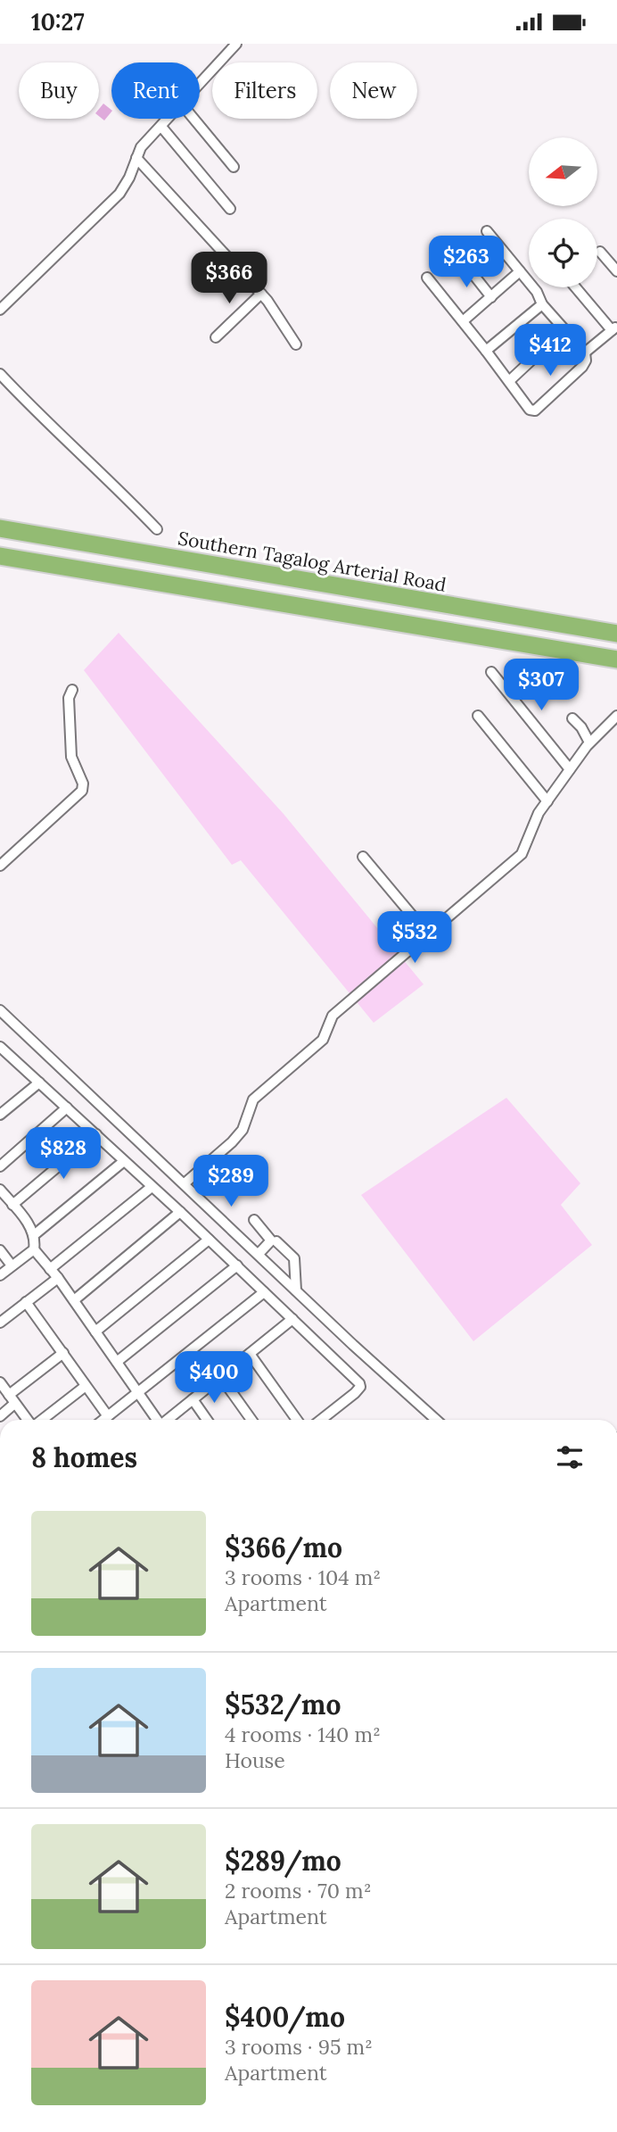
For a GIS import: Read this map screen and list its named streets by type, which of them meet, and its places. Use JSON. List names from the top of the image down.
{
  "streets": {
    "highway": ["Southern Tagalog Arterial Road"]
  },
  "north": "left",
  "page": {
    "status": "10:27",
    "chip": [
      "Buy",
      "Rent",
      "Filters",
      "New"
    ],
    "price": [
      "$263",
      "$366",
      "$412",
      "$307",
      "$532",
      "$828",
      "$289",
      "$400"
    ],
    "heading": "8 homes",
    "list": [
      {
        "name": "$366/mo",
        "note": "3 rooms · 104 m² · Apartment"
      },
      {
        "name": "$532/mo",
        "note": "4 rooms · 140 m² · House"
      },
      {
        "name": "$289/mo",
        "note": "2 rooms · 70 m² · Apartment"
      },
      {
        "name": "$400/mo",
        "note": "3 rooms · 95 m² · Apartment"
      }
    ]
  }
}
